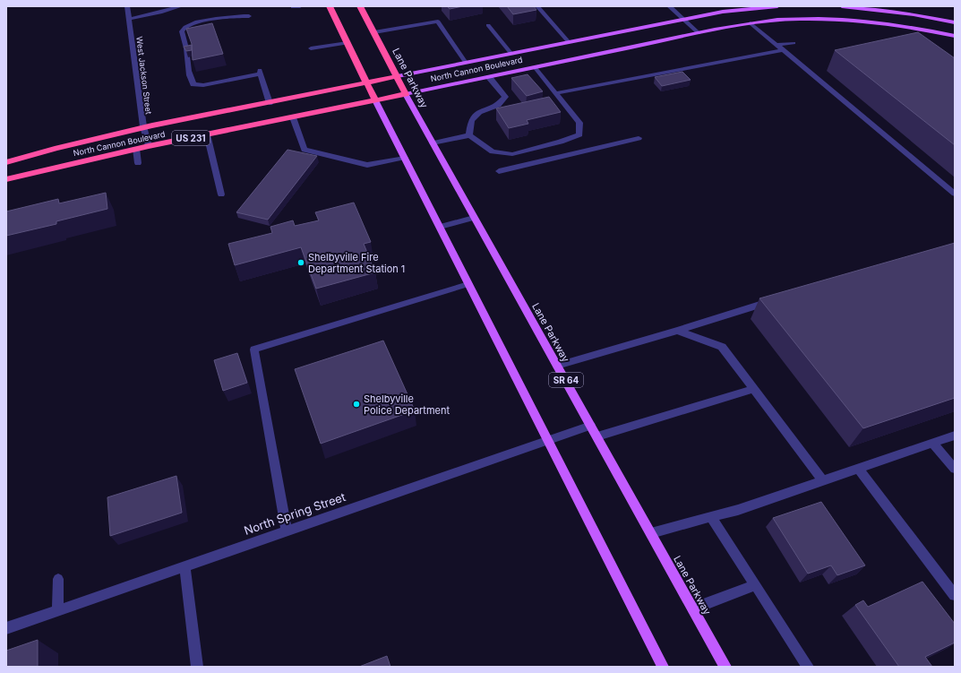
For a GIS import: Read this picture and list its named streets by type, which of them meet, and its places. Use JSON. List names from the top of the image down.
{
  "streets": {
    "highway": ["North Cannon Boulevard", "Lane Parkway", "US 231"],
    "main road": ["SR 64"],
    "street": ["West Jackson Street", "North Spring Street"]
  },
  "crossings": [
    ["North Cannon Boulevard", "West Jackson Street"],
    ["North Cannon Boulevard", "Lane Parkway"],
    ["Lane Parkway", "North Spring Street"]
  ],
  "places": ["Shelbyville Fire Department Station 1", "Shelbyville Police Department"]
}
